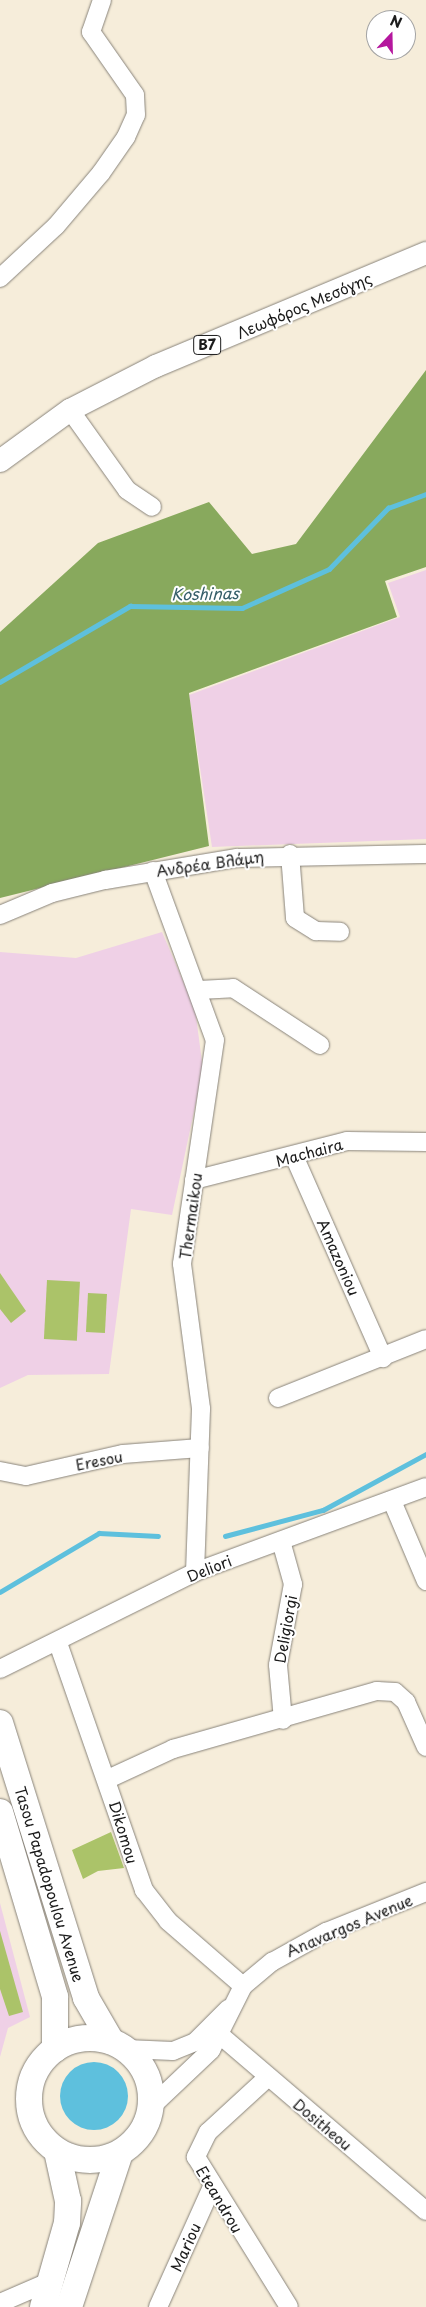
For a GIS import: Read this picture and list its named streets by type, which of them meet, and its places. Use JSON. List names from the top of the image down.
{
  "streets": {
    "highway": ["Tasou Papadopoulou Avenue"],
    "main road": ["Λεωφόρος Μεσόγης", "B7"],
    "street": [
      "Ανδρέα Βλάμη",
      "Machaira",
      "Thermaikou",
      "Amazoniou",
      "Eresou",
      "Deliori",
      "Deligiorgi",
      "Dikomou",
      "Anavargos Avenue",
      "Dositheou",
      "Eteandrou",
      "Mariou"
    ]
  },
  "crossings": [
    ["Ανδρέα Βλάμη", "Thermaikou"],
    ["Machaira", "Thermaikou"],
    ["Machaira", "Amazoniou"],
    ["Thermaikou", "Eresou"],
    ["Thermaikou", "Deliori"],
    ["Deliori", "Deligiorgi"],
    ["Deliori", "Dikomou"],
    ["Dikomou", "Anavargos Avenue"],
    ["Tasou Papadopoulou Avenue", "Anavargos Avenue"],
    ["Anavargos Avenue", "Dositheou"],
    ["Dositheou", "Eteandrou"],
    ["Eteandrou", "Mariou"]
  ],
  "water": ["Koshinas"],
  "north": "top"
}
